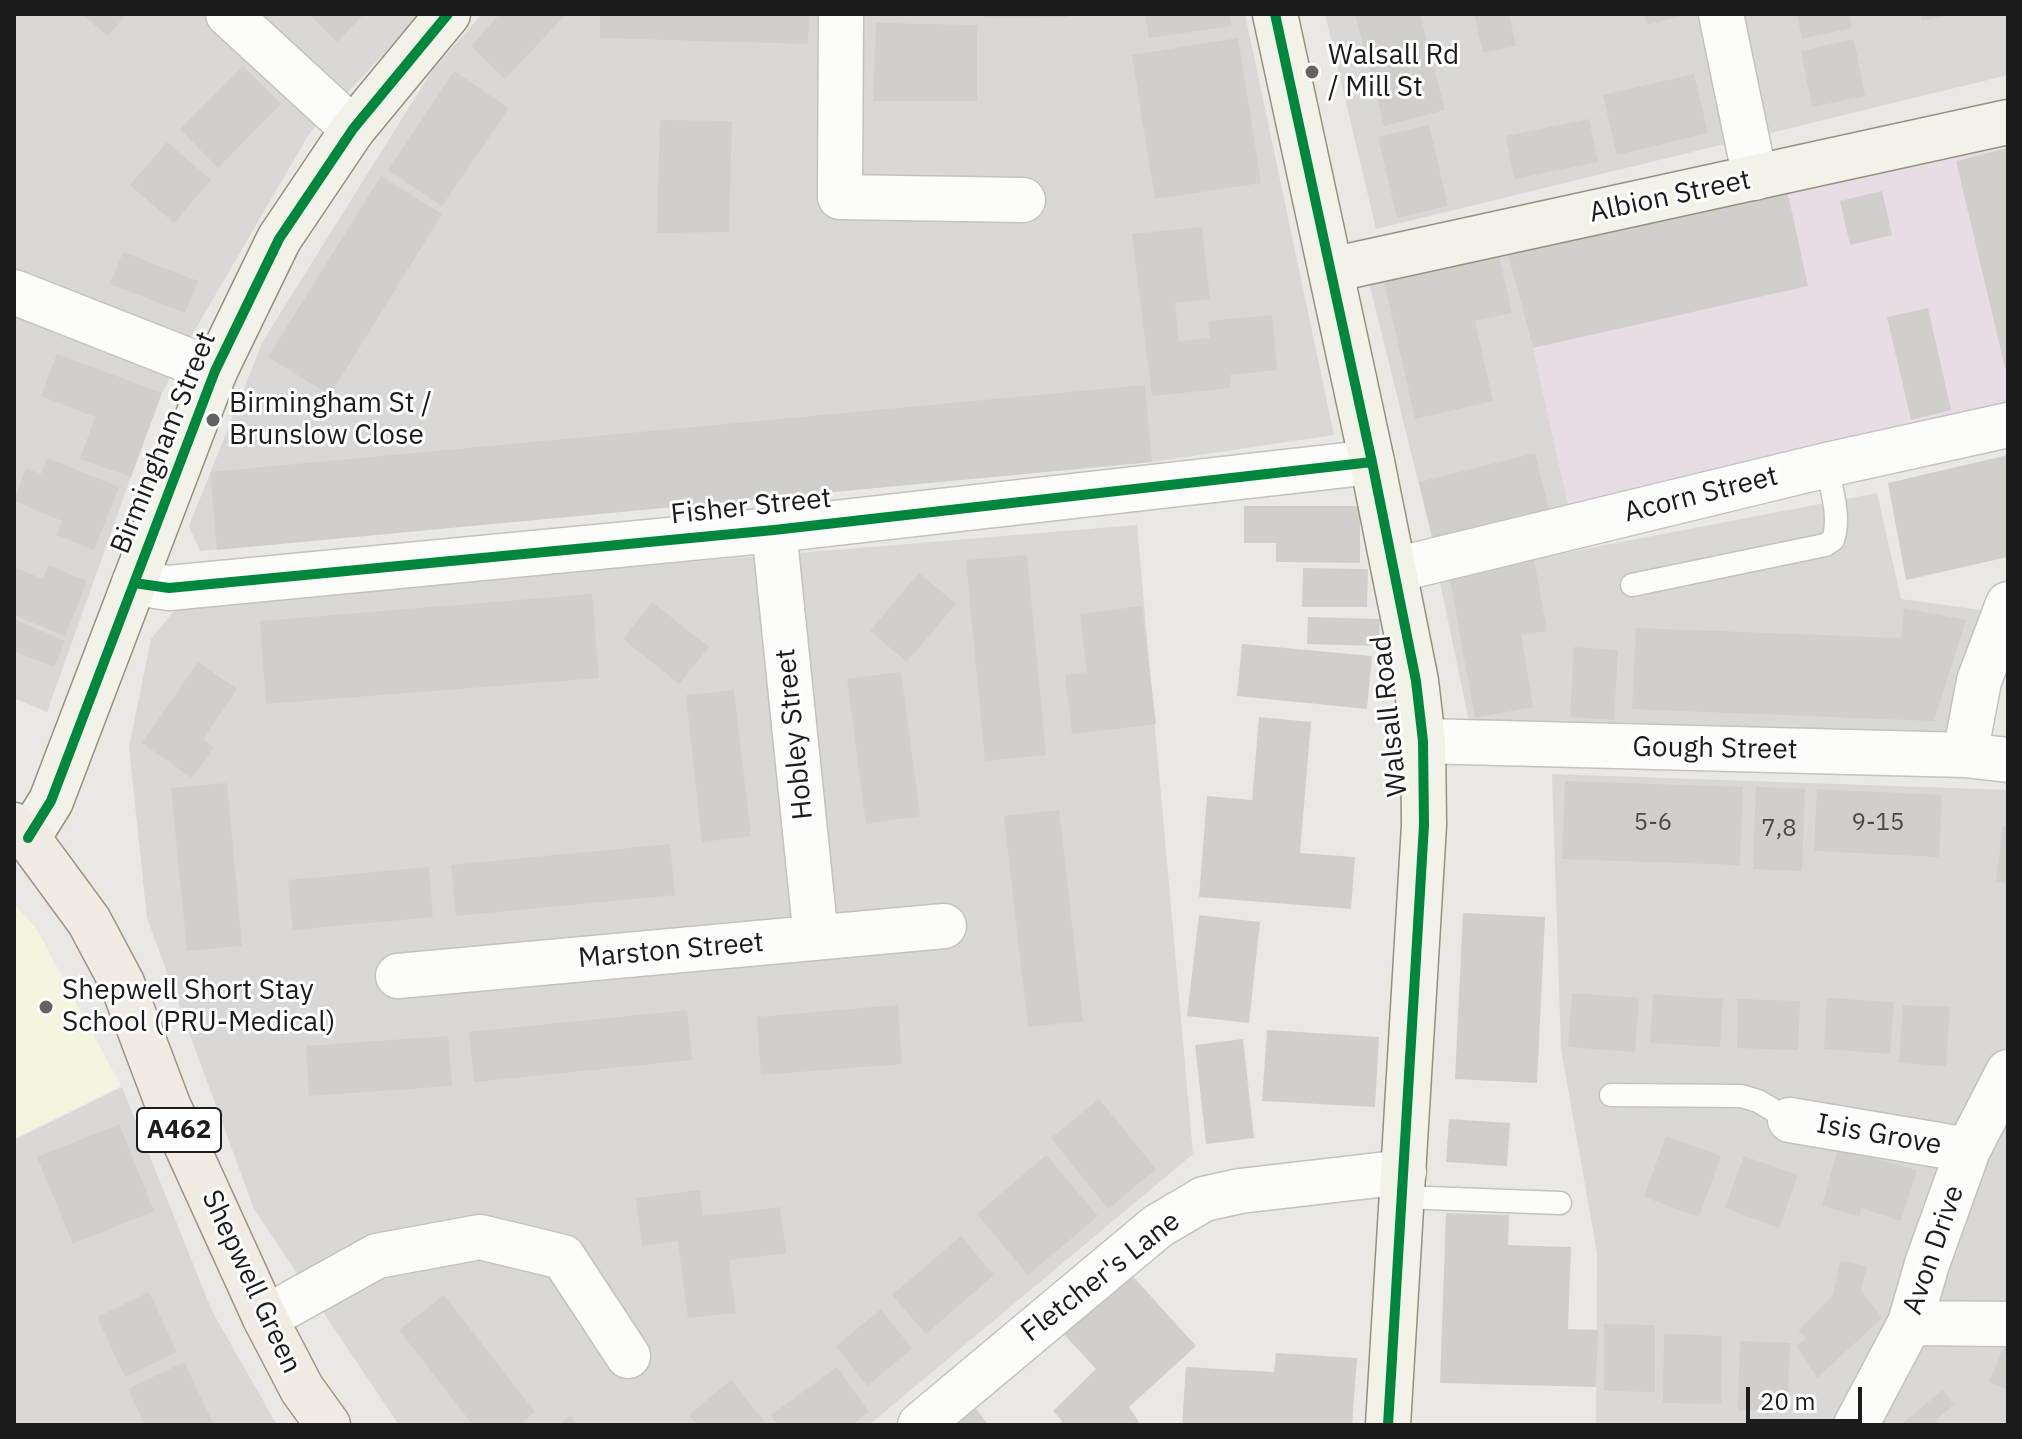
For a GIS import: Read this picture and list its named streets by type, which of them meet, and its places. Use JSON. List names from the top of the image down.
{
  "streets": {
    "main road": ["A462", "Shepwell Green"],
    "street": [
      "Albion Street",
      "Birmingham Street",
      "Acorn Street",
      "Fisher Street",
      "Walsall Road",
      "Hobley Street",
      "Gough Street",
      "Marston Street",
      "Isis Grove",
      "Avon Drive",
      "Fletcher's Lane"
    ]
  },
  "crossings": [
    ["Albion Street", "Walsall Road"],
    ["Birmingham Street", "Fisher Street"],
    ["Birmingham Street", "Shepwell Green"],
    ["Acorn Street", "Walsall Road"],
    ["Fisher Street", "Walsall Road"],
    ["Fisher Street", "Hobley Street"],
    ["Walsall Road", "Gough Street"],
    ["Walsall Road", "Fletcher's Lane"],
    ["Hobley Street", "Marston Street"],
    ["Isis Grove", "Avon Drive"]
  ],
  "places": ["Walsall Rd / Mill St", "Birmingham St / Brunslow Close", "Shepwell Short Stay School (PRU-Medical)"],
  "house_numbers": ["5-6", "9-15", "7,8"],
  "scale_bar": "20 m"
}
